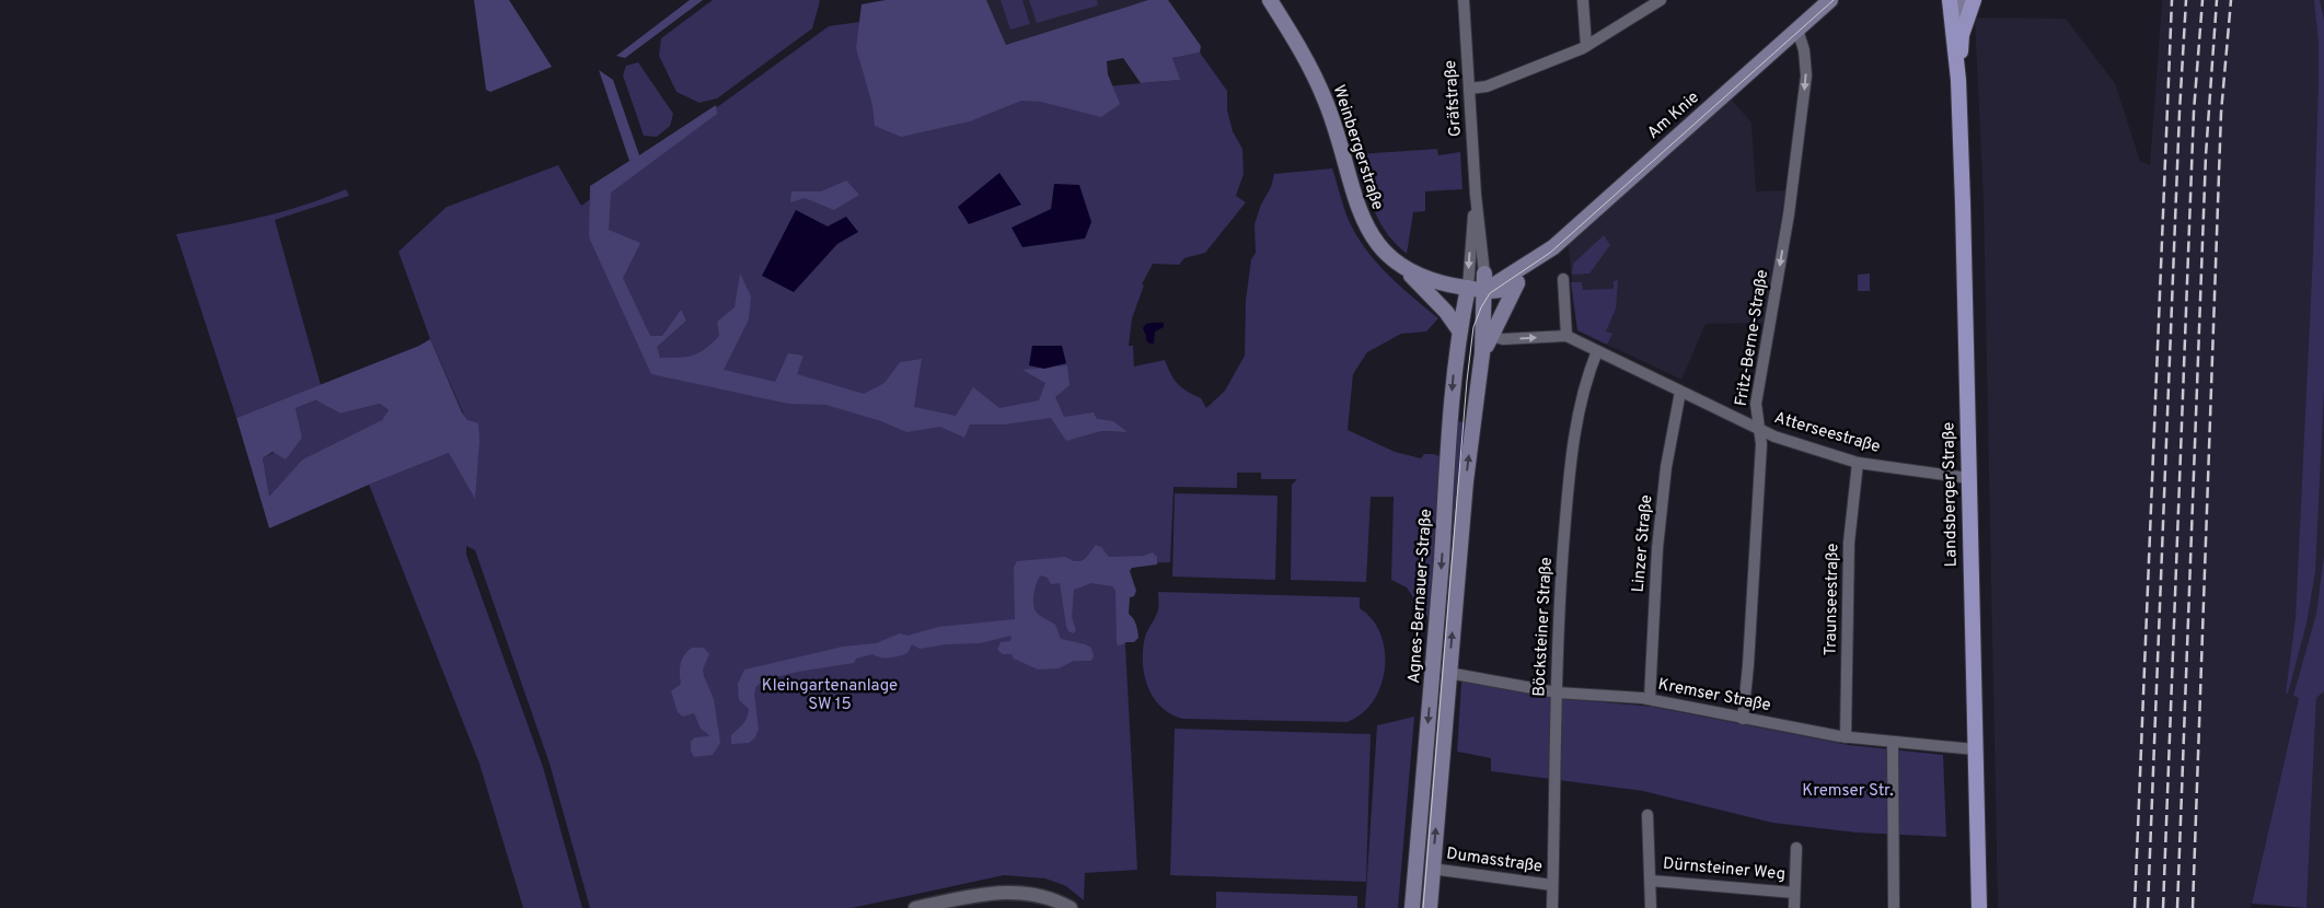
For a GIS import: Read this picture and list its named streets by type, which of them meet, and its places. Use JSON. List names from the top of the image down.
{
  "streets": {
    "main road": [
      "Am Knie",
      "Weinbergerstraße",
      "Landsberger Straße",
      "Agnes-Bernauer-Straße"
    ],
    "street": [
      "Gräfstraße",
      "Fritz-Berne-Straße",
      "Atterseestraße",
      "Linzer Straße",
      "Traunseestraße",
      "Böcksteiner Straße",
      "Kremser Straße",
      "Dumasstraße",
      "Dürnsteiner Weg"
    ]
  },
  "crossings": [
    ["Gräfstraße", "Weinbergerstraße"],
    ["Gräfstraße", "Agnes-Bernauer-Straße"],
    ["Am Knie", "Weinbergerstraße"],
    ["Am Knie", "Fritz-Berne-Straße"],
    ["Am Knie", "Agnes-Bernauer-Straße"],
    ["Weinbergerstraße", "Agnes-Bernauer-Straße"],
    ["Fritz-Berne-Straße", "Atterseestraße"],
    ["Fritz-Berne-Straße", "Kremser Straße"],
    ["Atterseestraße", "Landsberger Straße"],
    ["Atterseestraße", "Linzer Straße"],
    ["Atterseestraße", "Traunseestraße"],
    ["Atterseestraße", "Böcksteiner Straße"],
    ["Landsberger Straße", "Kremser Straße"],
    ["Linzer Straße", "Kremser Straße"],
    ["Agnes-Bernauer-Straße", "Kremser Straße"],
    ["Agnes-Bernauer-Straße", "Dumasstraße"],
    ["Traunseestraße", "Kremser Straße"],
    ["Böcksteiner Straße", "Kremser Straße"],
    ["Böcksteiner Straße", "Dumasstraße"]
  ],
  "one_way": ["Fritz-Berne-Straße"],
  "parks": ["Kleingartenanlage SW 15", "Kremser Str."]
}
